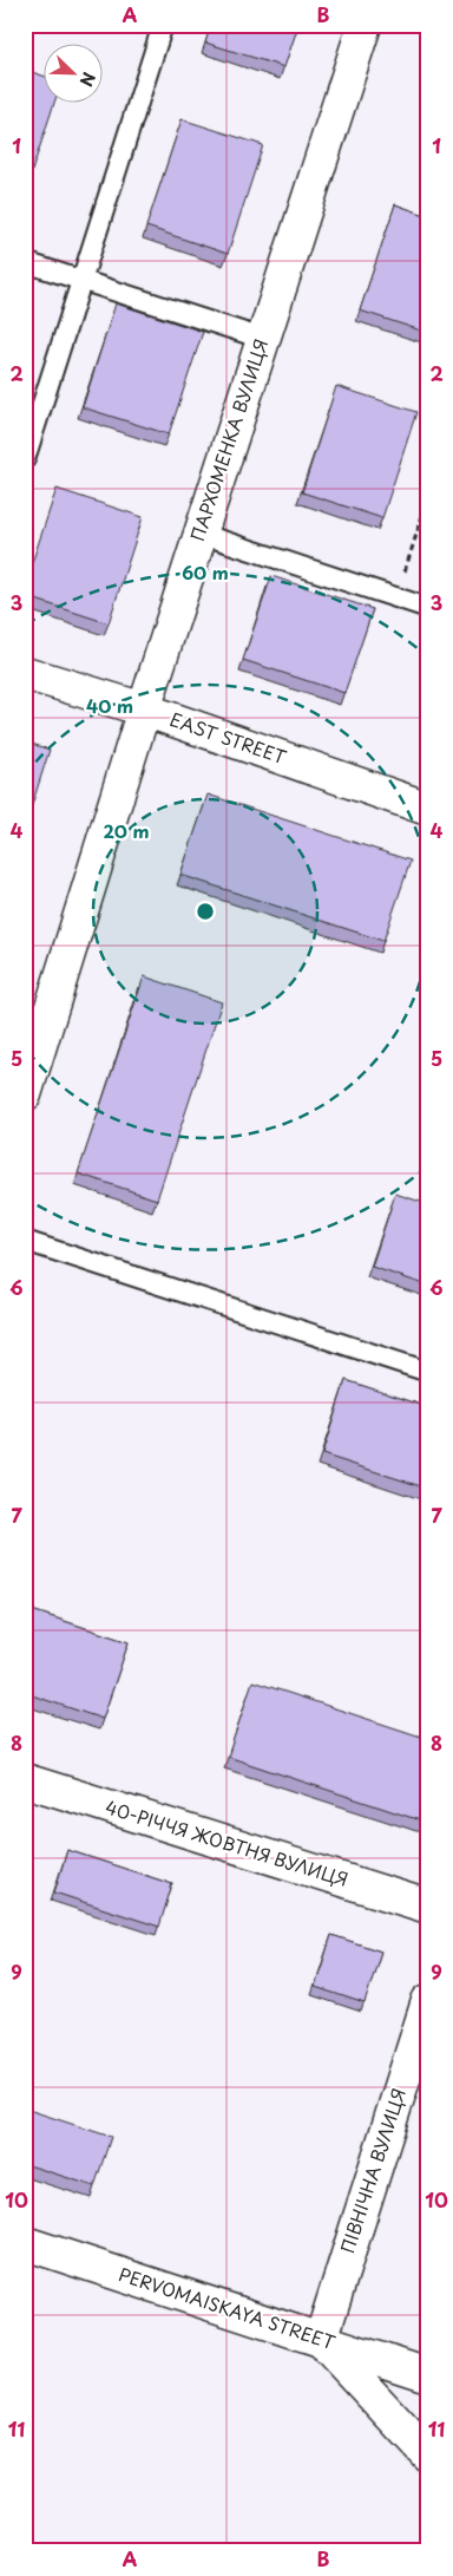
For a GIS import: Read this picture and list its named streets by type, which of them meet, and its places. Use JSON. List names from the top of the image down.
{
  "streets": {
    "street": [
      "ПАРХОМЕНКА ВУЛИЦЯ",
      "EAST STREET",
      "40-РІЧЧЯ ЖОВТНЯ ВУЛИЦЯ",
      "ПІВНІЧНА ВУЛИЦЯ",
      "PERVOMAISKAYA STREET"
    ]
  },
  "crossings": [
    ["ПАРХОМЕНКА ВУЛИЦЯ", "EAST STREET"],
    ["ПІВНІЧНА ВУЛИЦЯ", "PERVOMAISKAYA STREET"]
  ],
  "north": "bottom right",
  "grid": {
    "columns": ["A", "B"],
    "rows": [
      "1",
      "2",
      "3",
      "4",
      "5",
      "6",
      "7",
      "8",
      "9",
      "10",
      "11"
    ]
  },
  "rings": ["60 m", "40 m", "20 m"]
}
